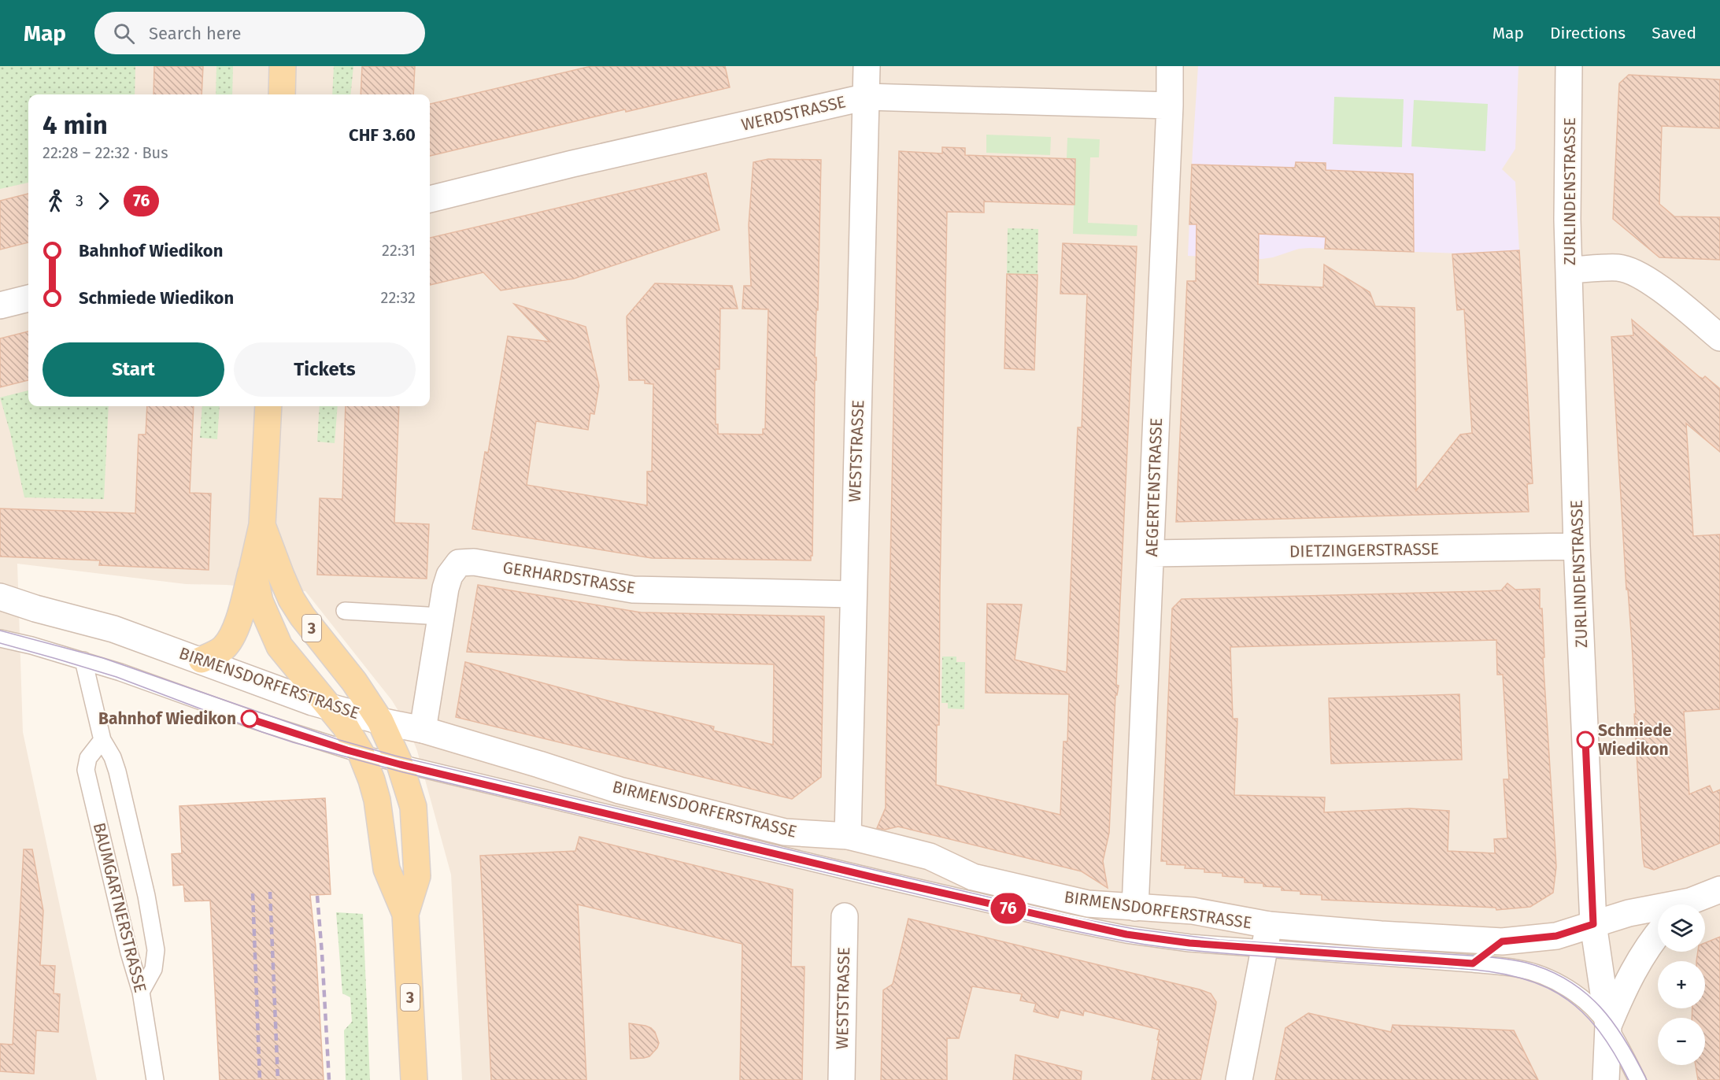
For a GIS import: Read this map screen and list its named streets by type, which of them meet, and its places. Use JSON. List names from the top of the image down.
{
  "streets": {
    "main road": ["3"],
    "street": [
      "WERDSTRASSE",
      "ZURLINDENSTRASSE",
      "WESTSTRASSE",
      "AEGERTENSTRASSE",
      "DIETZINGERSTRASSE",
      "GERHARDSTRASSE",
      "BIRMENSDORFERSTRASSE"
    ],
    "lane": ["BAUMGARTNERSTRASSE"]
  },
  "crossings": [
    ["WERDSTRASSE", "WESTSTRASSE"],
    ["WERDSTRASSE", "AEGERTENSTRASSE"],
    ["ZURLINDENSTRASSE", "DIETZINGERSTRASSE"],
    ["ZURLINDENSTRASSE", "BIRMENSDORFERSTRASSE"],
    ["WESTSTRASSE", "GERHARDSTRASSE"],
    ["WESTSTRASSE", "BIRMENSDORFERSTRASSE"],
    ["AEGERTENSTRASSE", "DIETZINGERSTRASSE"],
    ["AEGERTENSTRASSE", "BIRMENSDORFERSTRASSE"],
    ["GERHARDSTRASSE", "BIRMENSDORFERSTRASSE"],
    ["3", "BIRMENSDORFERSTRASSE"]
  ],
  "places": ["Bahnhof Wiedikon", "Schmiede Wiedikon"],
  "lines": ["bus line 76"],
  "page": {
    "header": "Map",
    "search": "Search here",
    "nav": ["Map", "Directions", "Saved"],
    "on_map": "76",
    "heading": ["4 min", "22:28 – 22:32 · Bus", "CHF 3.60"],
    "legs": ["3", "76"],
    "list": [
      {
        "name": "Bahnhof Wiedikon",
        "value": "22:31"
      },
      {
        "name": "Schmiede Wiedikon",
        "value": "22:32"
      }
    ],
    "buttons": ["Start", "Tickets"],
    "map_buttons": ["+", "−"]
  }
}
